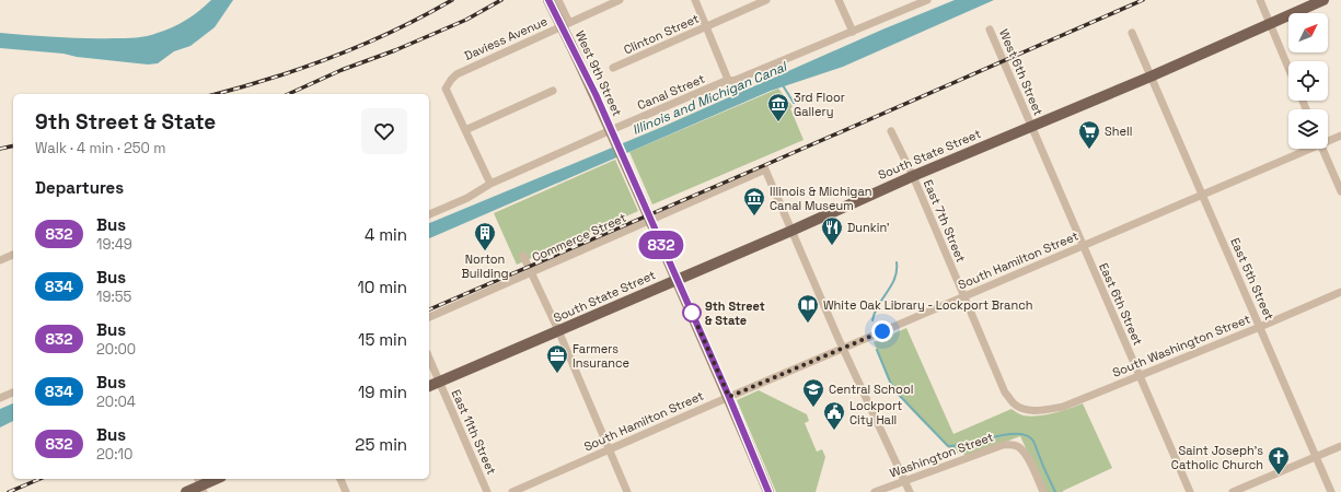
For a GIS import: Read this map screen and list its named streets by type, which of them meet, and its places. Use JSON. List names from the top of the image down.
{
  "streets": {
    "main road": ["West 9th Street", "South State Street"],
    "street": [
      "Clinton Street",
      "Daviess Avenue",
      "West 6th Street",
      "Canal Street",
      "East 7th Street",
      "Commerce Street",
      "South Hamilton Street",
      "East 5th Street",
      "East 6th Street",
      "South Washington Street",
      "East 11th Street",
      "Washington Street"
    ]
  },
  "crossings": [
    ["Daviess Avenue", "West 9th Street"],
    ["West 6th Street", "South State Street"],
    ["West 6th Street", "East 6th Street"],
    ["West 9th Street", "Canal Street"],
    ["West 9th Street", "South State Street"],
    ["West 9th Street", "Commerce Street"],
    ["West 9th Street", "South Hamilton Street"],
    ["South State Street", "East 7th Street"],
    ["South State Street", "Commerce Street"],
    ["South State Street", "East 5th Street"],
    ["South State Street", "East 6th Street"],
    ["South State Street", "East 11th Street"],
    ["East 7th Street", "South Hamilton Street"],
    ["East 7th Street", "South Washington Street"],
    ["South Hamilton Street", "East 5th Street"],
    ["South Hamilton Street", "East 6th Street"],
    ["East 5th Street", "South Washington Street"],
    ["East 6th Street", "South Washington Street"]
  ],
  "water": ["Illinois and Michigan Canal"],
  "places": {
    "museum": ["3rd Floor Gallery", "Illinois & Michigan Canal Museum"],
    "supermarket": ["Shell"],
    "restaurant": ["Dunkin'"],
    "building": ["Norton Building"],
    "other": ["9th Street & State"],
    "library": ["White Oak Library - Lockport Branch"],
    "office": ["Farmers Insurance"],
    "school or university": ["Central School"],
    "public building": ["Lockport City Hall"],
    "church": ["Saint Joseph's Catholic Church"]
  },
  "lines": ["bus line 832"],
  "north": "top right",
  "page": {
    "on_map": "832",
    "heading": [
      ["9th Street & State", "Walk · 4 min · 250 m"],
      "Departures"
    ],
    "list": [
      {
        "mark": "832",
        "name": "Bus",
        "note": "19:49",
        "value": "4 min"
      },
      {
        "mark": "834",
        "name": "Bus",
        "note": "19:55",
        "value": "10 min"
      },
      {
        "mark": "832",
        "name": "Bus",
        "note": "20:00",
        "value": "15 min"
      },
      {
        "mark": "834",
        "name": "Bus",
        "note": "20:04",
        "value": "19 min"
      },
      {
        "mark": "832",
        "name": "Bus",
        "note": "20:10",
        "value": "25 min"
      }
    ]
  }
}
